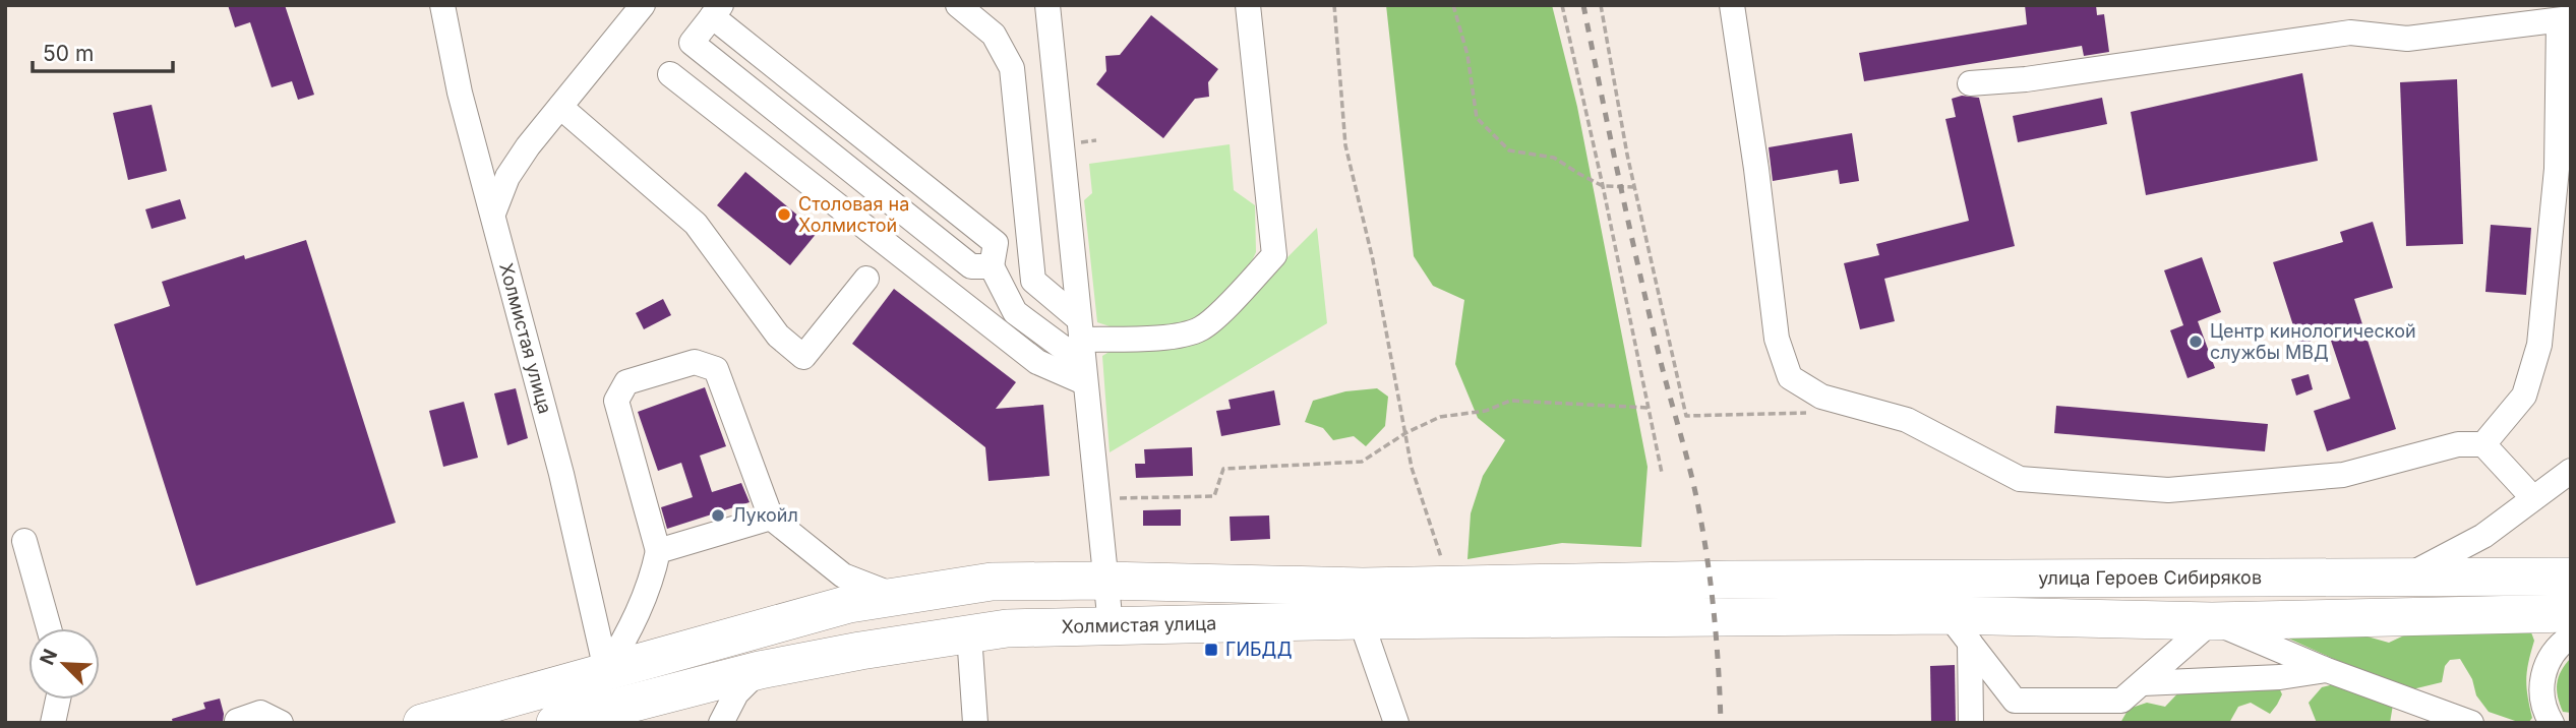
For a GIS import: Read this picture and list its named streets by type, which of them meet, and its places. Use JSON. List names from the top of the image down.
{
  "streets": {
    "highway": ["Холмистая улица", "улица Героев Сибиряков"]
  },
  "places": {
    "other": ["Столовая на Холмистой", "Центр кинологической службы МВД", "Лукойл"],
    "transit": ["ГИБДД"]
  },
  "scale_bar": "50 m",
  "north": "top left"
}
